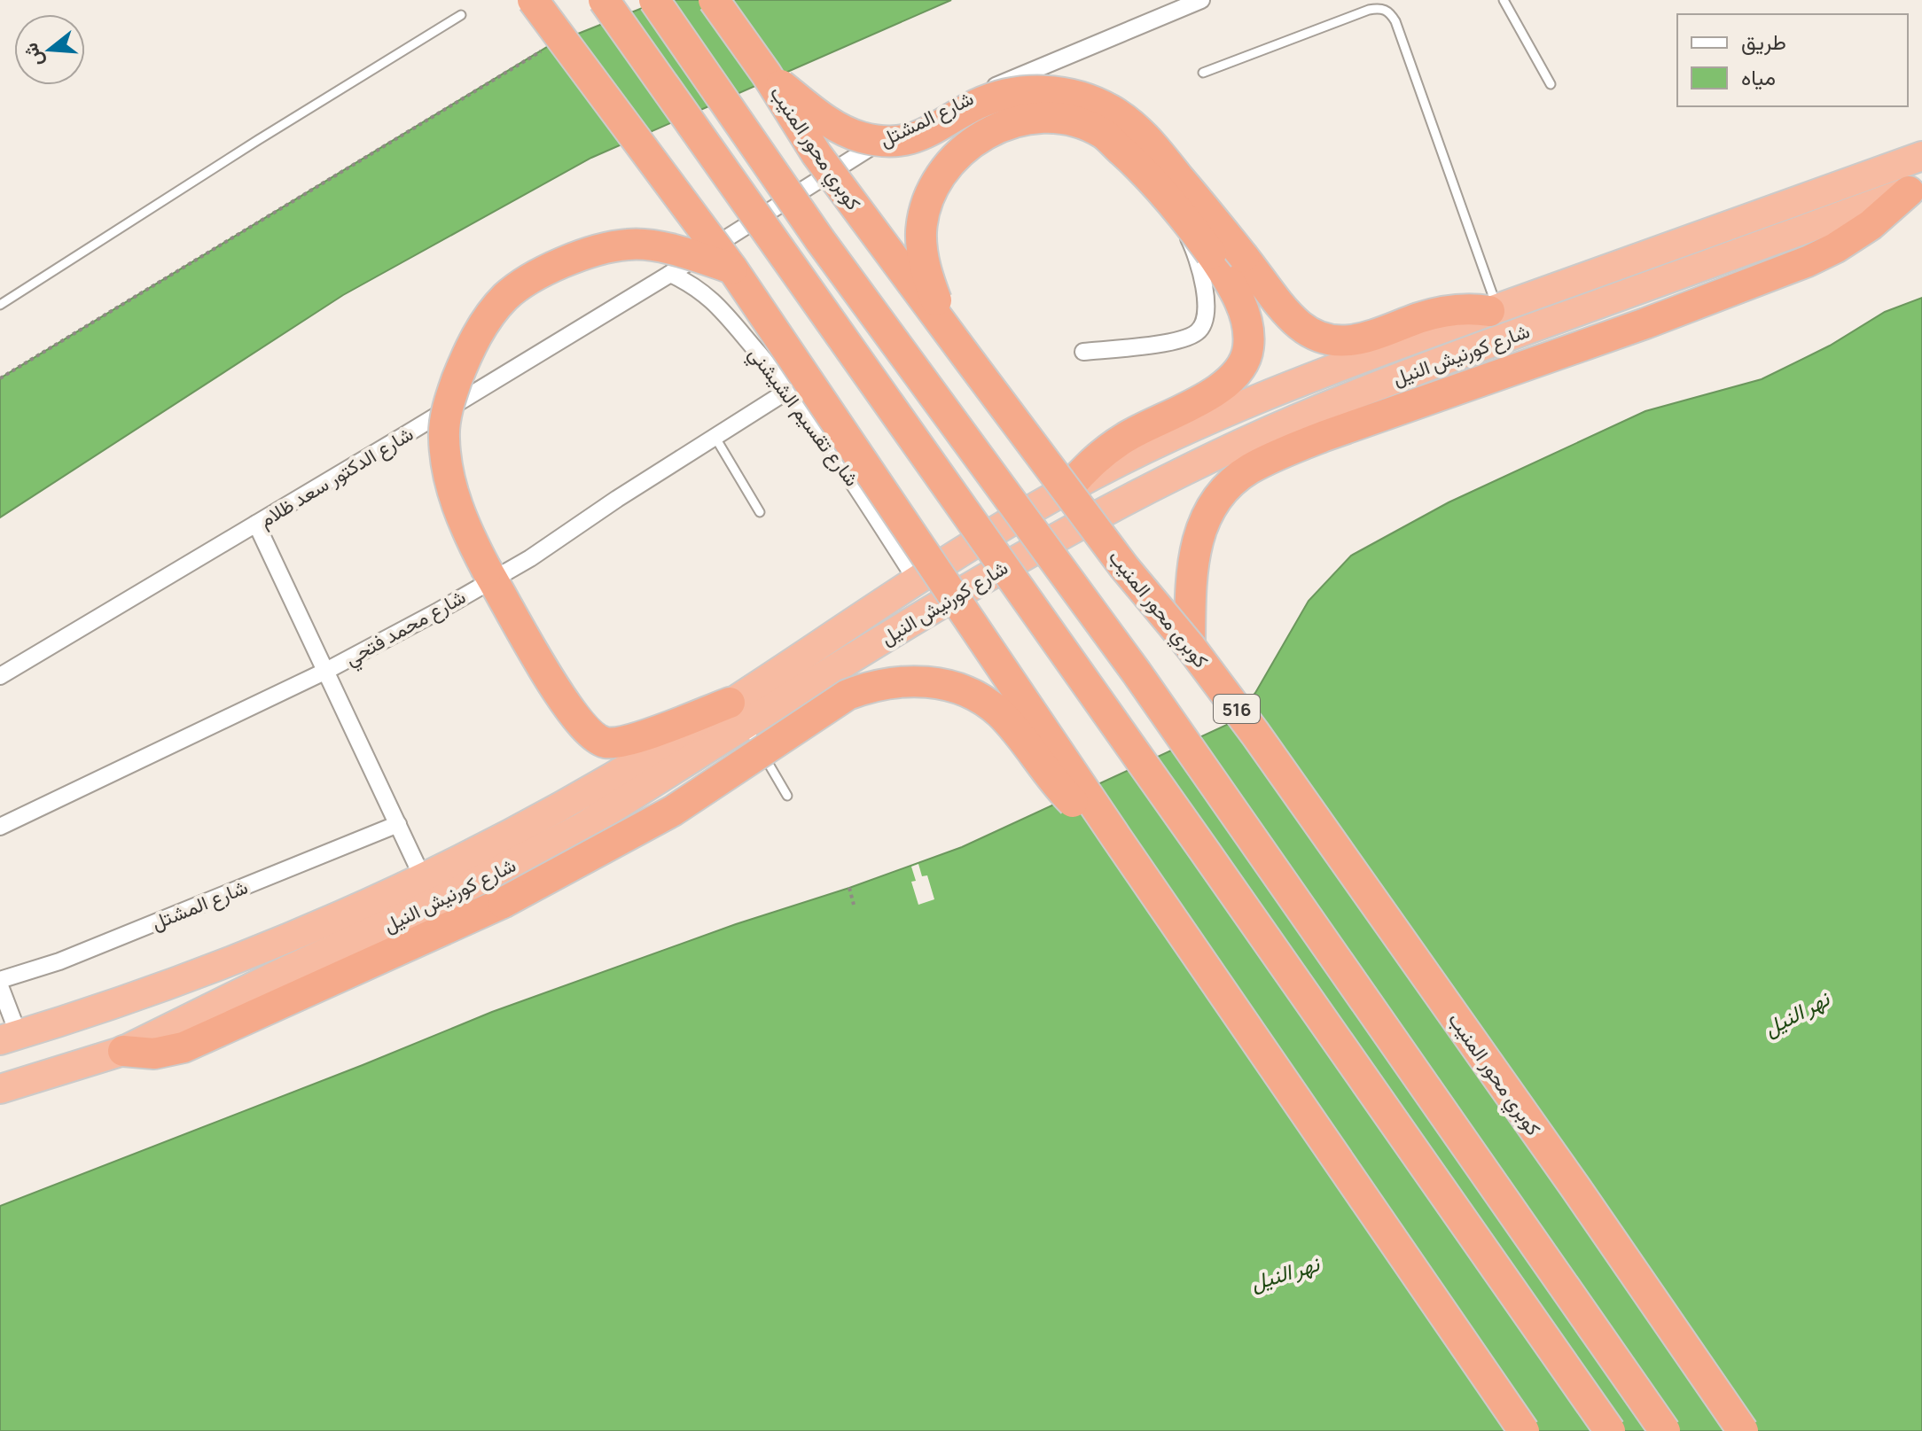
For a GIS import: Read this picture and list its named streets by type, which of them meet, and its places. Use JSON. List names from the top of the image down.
{
  "streets": {
    "highway": ["كوبري محور المنيب", "شارع كورنيش النيل", "516"],
    "street": [
      "شارع المشتل",
      "شارع تقسيم الشيشني",
      "شارع الدكتور سعد ظلام",
      "شارع محمد فتحي"
    ]
  },
  "crossings": [
    ["شارع المشتل", "شارع تقسيم الشيشني"],
    ["شارع المشتل", "شارع الدكتور سعد ظلام"],
    ["شارع كورنيش النيل", "شارع تقسيم الشيشني"],
    ["شارع تقسيم الشيشني", "شارع الدكتور سعد ظلام"],
    ["شارع تقسيم الشيشني", "شارع محمد فتحي"]
  ],
  "water": ["نهر النيل"],
  "legend": ["طريق", "مياه"],
  "north": "left"
}
